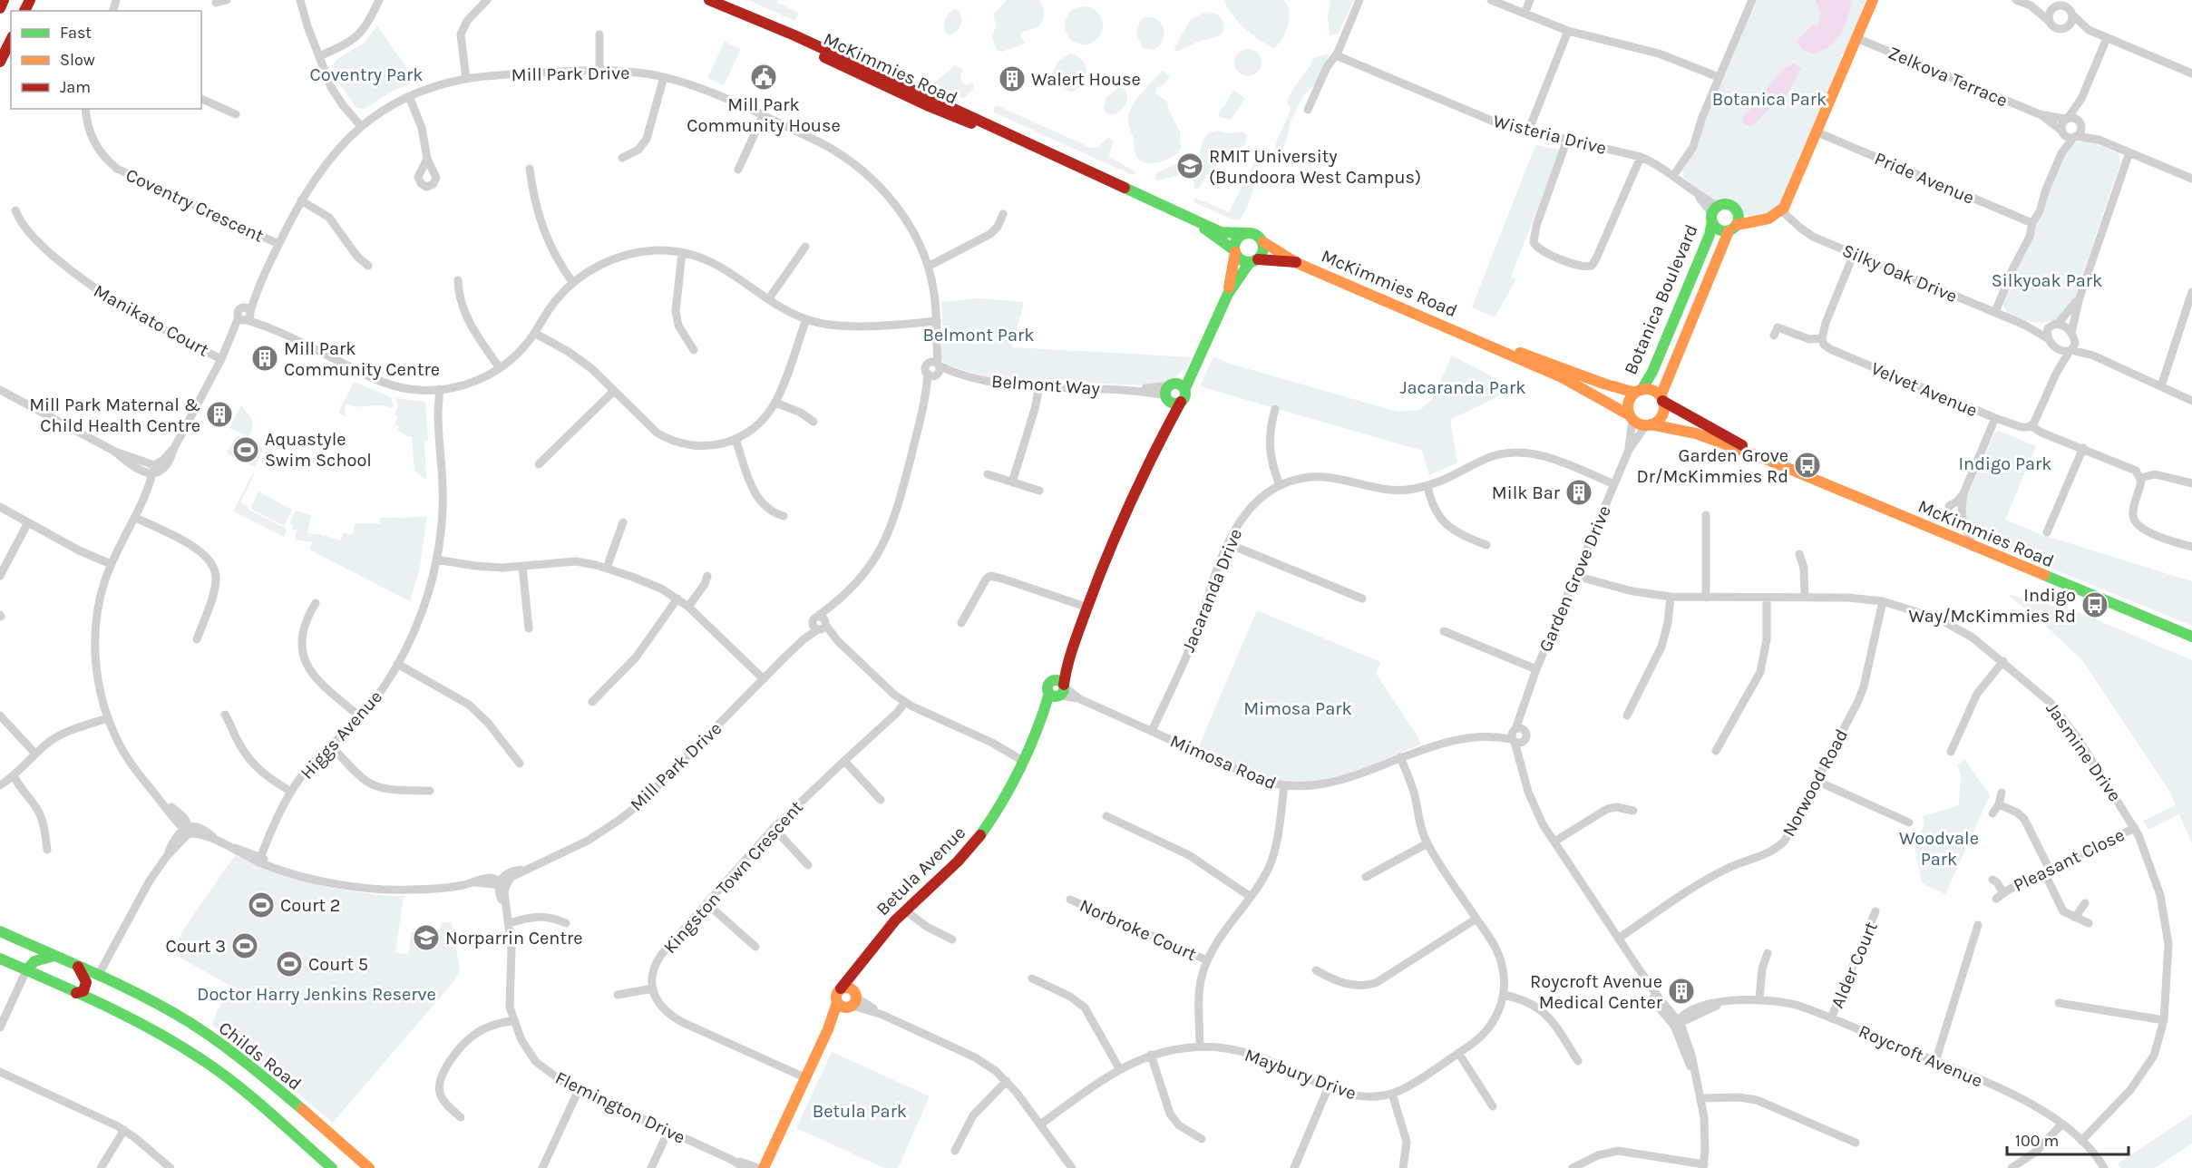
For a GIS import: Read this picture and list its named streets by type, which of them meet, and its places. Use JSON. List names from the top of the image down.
{
  "streets": {
    "main road": [
      "McKimmies Road",
      "Botanica Boulevard",
      "Betula Avenue",
      "Childs Road"
    ],
    "street": [
      "Mill Park Drive",
      "Zelkova Terrace",
      "Wisteria Drive",
      "Pride Avenue",
      "Coventry Crescent",
      "Silky Oak Drive",
      "Manikato Court",
      "Belmont Way",
      "Velvet Avenue",
      "Garden Grove Drive",
      "Jacaranda Drive",
      "Higgs Avenue",
      "Jasmine Drive",
      "Mimosa Road",
      "Norwood Road",
      "Pleasant Close",
      "Kingston Town Crescent",
      "Norbroke Court",
      "Alder Court",
      "Roycroft Avenue",
      "Maybury Drive",
      "Flemington Drive"
    ]
  },
  "crossings": [
    ["McKimmies Road", "Botanica Boulevard"],
    ["McKimmies Road", "Garden Grove Drive"],
    ["McKimmies Road", "Betula Avenue"],
    ["Mill Park Drive", "Coventry Crescent"],
    ["Mill Park Drive", "Manikato Court"],
    ["Mill Park Drive", "Belmont Way"],
    ["Mill Park Drive", "Flemington Drive"],
    ["Wisteria Drive", "Botanica Boulevard"],
    ["Botanica Boulevard", "Garden Grove Drive"],
    ["Belmont Way", "Betula Avenue"],
    ["Garden Grove Drive", "Jacaranda Drive"],
    ["Garden Grove Drive", "Jasmine Drive"],
    ["Garden Grove Drive", "Mimosa Road"],
    ["Jacaranda Drive", "Mimosa Road"],
    ["Jasmine Drive", "Norwood Road"],
    ["Jasmine Drive", "Pleasant Close"],
    ["Jasmine Drive", "Roycroft Avenue"],
    ["Mimosa Road", "Betula Avenue"],
    ["Mimosa Road", "Maybury Drive"],
    ["Alder Court", "Roycroft Avenue"]
  ],
  "parks": [
    "Coventry Park",
    "Botanica Park",
    "Silkyoak Park",
    "Belmont Park",
    "Jacaranda Park",
    "Indigo Park",
    "Mimosa Park",
    "Woodvale Park",
    "Doctor Harry Jenkins Reserve",
    "Betula Park"
  ],
  "places": {
    "public building": ["Mill Park Community House"],
    "building": [
      "Walert House",
      "Mill Park Community Centre",
      "Mill Park Maternal & Child Health Centre",
      "Milk Bar",
      "Roycroft Avenue Medical Center"
    ],
    "school or university": ["RMIT University (Bundoora West Campus)", "Norparrin Centre"],
    "sports": [
      "Aquastyle Swim School",
      "Court 2",
      "Court 3",
      "Court 5"
    ],
    "bus stop": ["Garden Grove Dr/McKimmies Rd", "Indigo Way/McKimmies Rd"]
  },
  "legend": ["Fast", "Slow", "Jam"],
  "scale_bar": "100 m"
}
